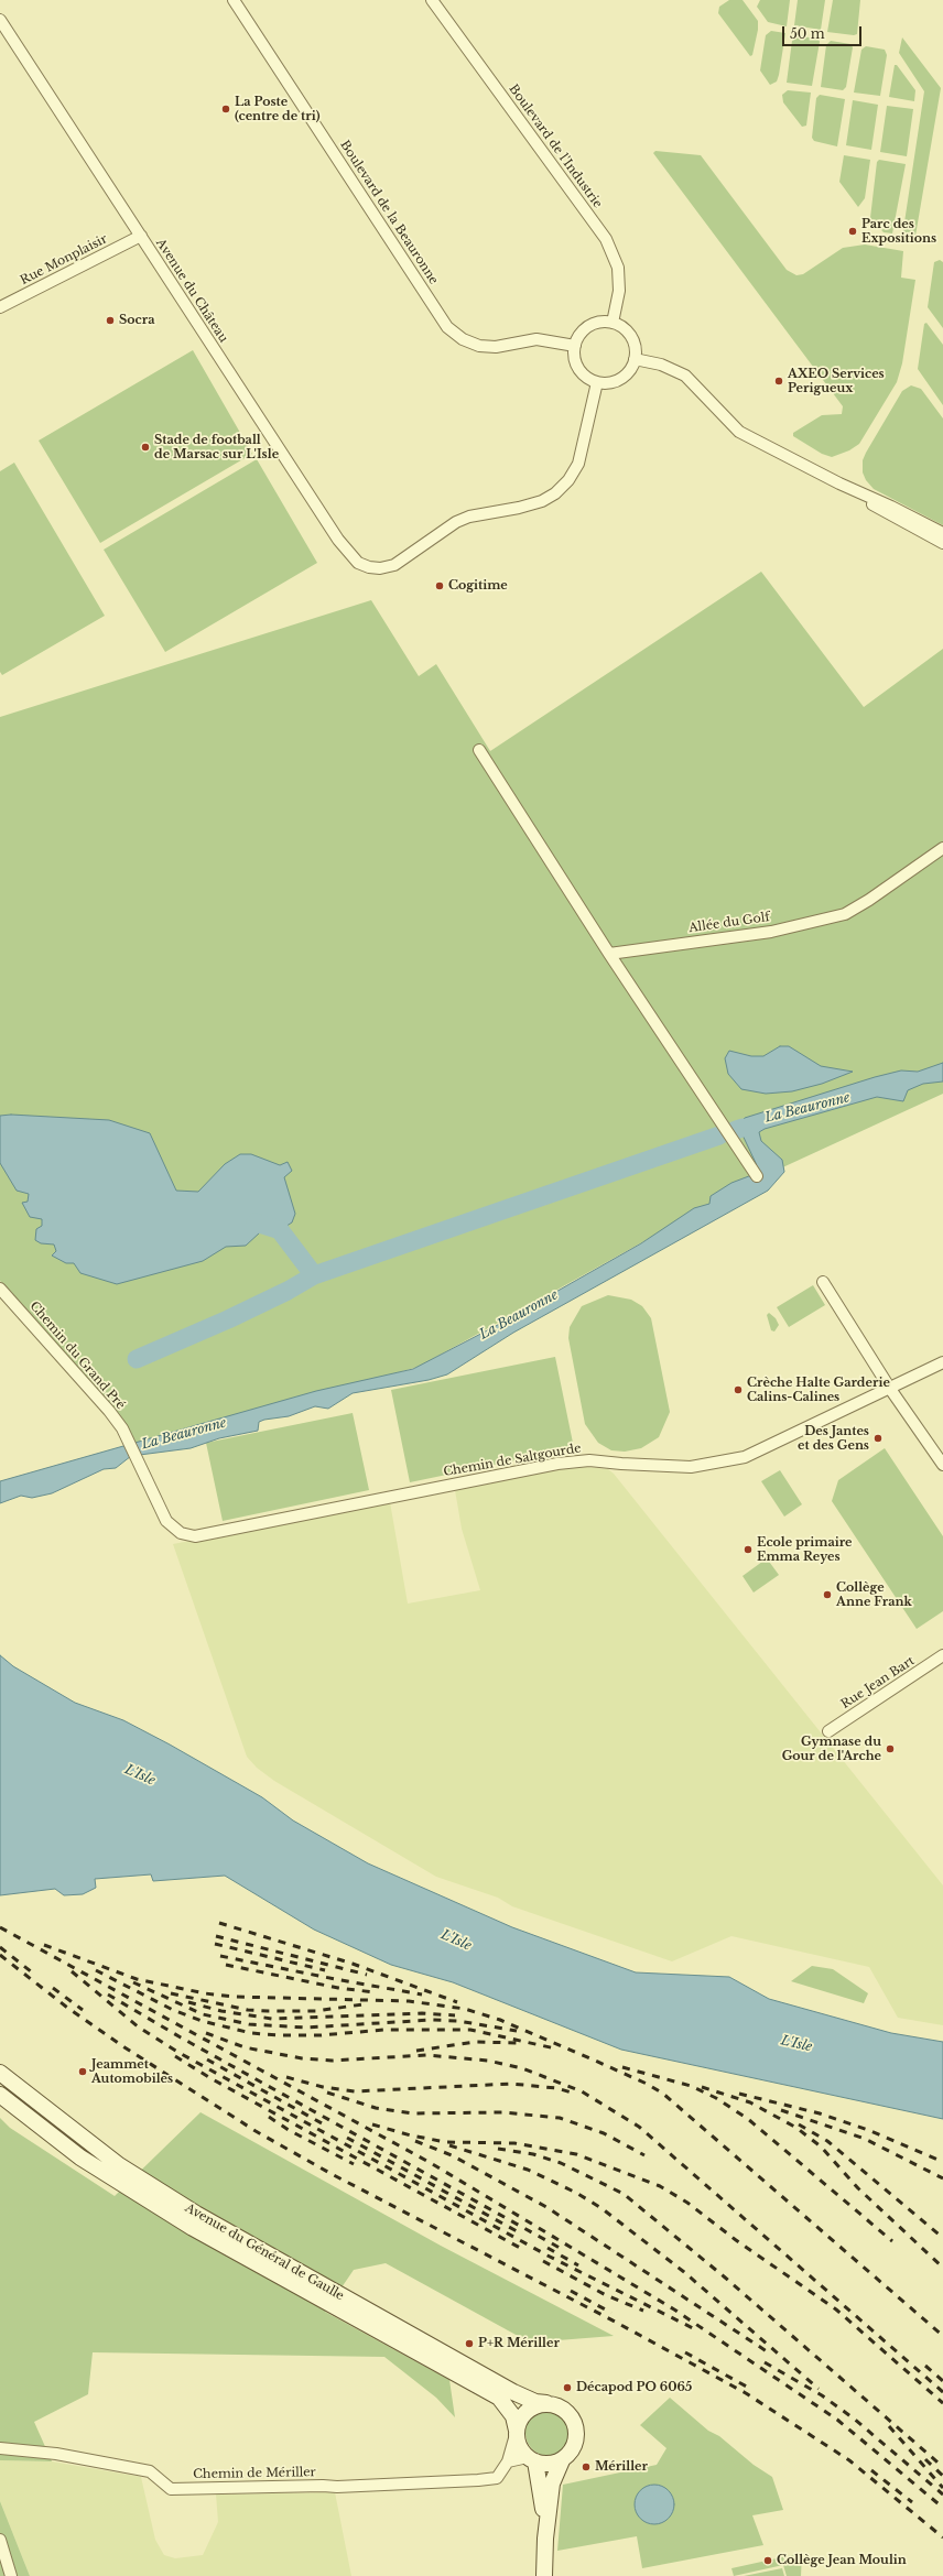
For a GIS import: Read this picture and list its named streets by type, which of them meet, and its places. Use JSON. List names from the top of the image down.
{
  "streets": {
    "main road": ["Avenue du Général de Gaulle"],
    "street": [
      "Boulevard de l'Industrie",
      "Boulevard de la Beauronne",
      "Rue Monplaisir",
      "Avenue du Château",
      "Allée du Golf",
      "Chemin du Grand Pré",
      "Chemin de Saltgourde",
      "Rue Jean Bart",
      "Chemin de Mériller"
    ]
  },
  "crossings": [
    ["Boulevard de l'Industrie", "Boulevard de la Beauronne"],
    ["Boulevard de l'Industrie", "Avenue du Château"],
    ["Boulevard de la Beauronne", "Avenue du Château"],
    ["Rue Monplaisir", "Avenue du Château"],
    ["Chemin du Grand Pré", "Chemin de Saltgourde"]
  ],
  "water": ["La Beauronne", "L'Isle"],
  "places": [
    "La Poste (centre de tri)",
    "Parc des Expositions",
    "Socra",
    "AXEO Services Perigueux",
    "Stade de football de Marsac sur L'Isle",
    "Cogitime",
    "Crèche Halte Garderie Calins-Calines",
    "Des Jantes et des Gens",
    "Ecole primaire Emma Reyes",
    "Collège Anne Frank",
    "Gymnase du Gour de l'Arche",
    "Jeammet Automobiles",
    "P+R Mériller",
    "Décapod PO 6065",
    "Mériller",
    "Collège Jean Moulin"
  ],
  "scale_bar": "50 m"
}
